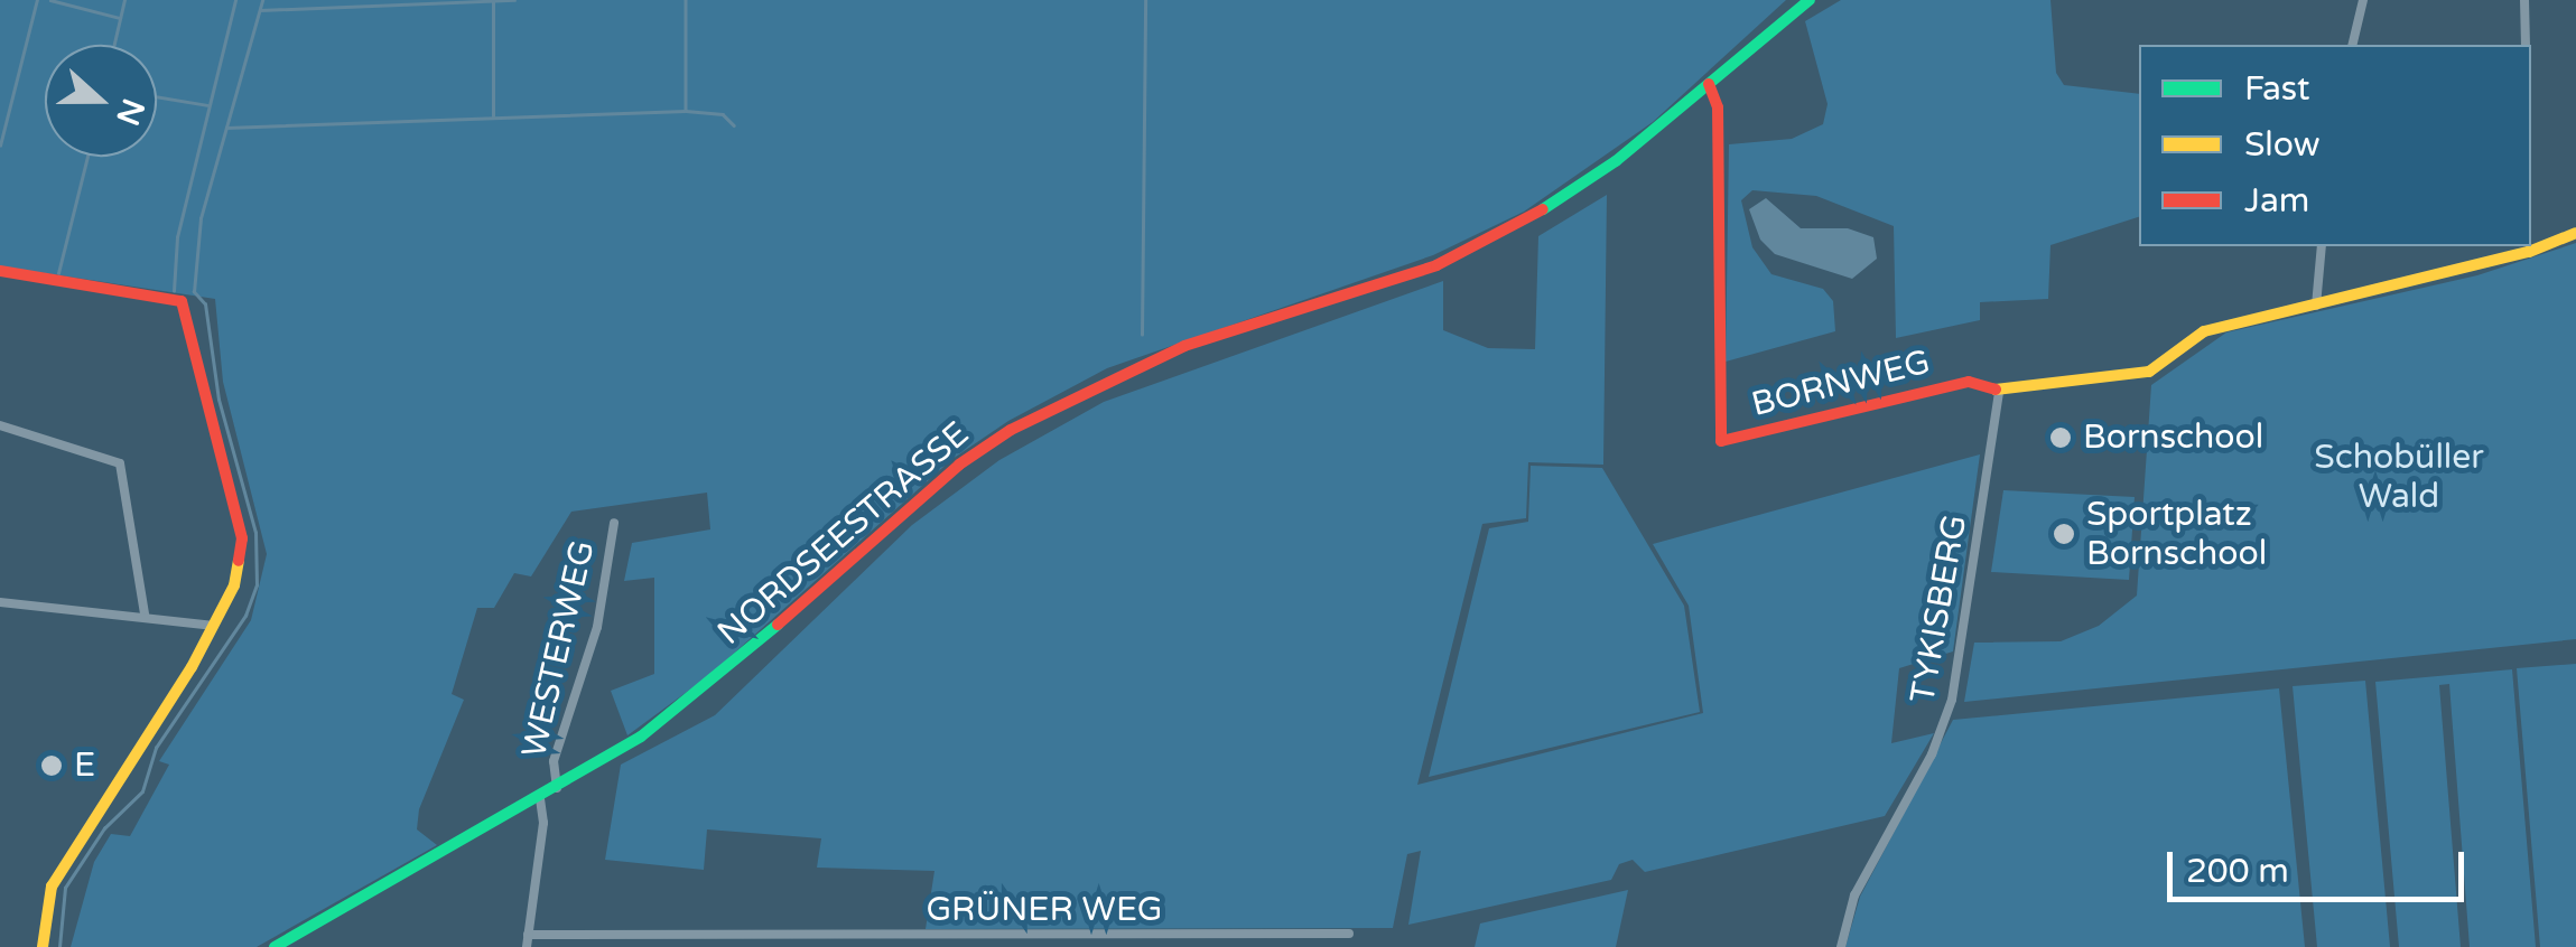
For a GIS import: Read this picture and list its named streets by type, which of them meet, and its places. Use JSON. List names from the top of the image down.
{
  "streets": {
    "street": [
      "BORNWEG",
      "NORDSEESTRASSE",
      "TYKISBERG",
      "WESTERWEG",
      "GRÜNER WEG"
    ]
  },
  "crossings": [
    ["BORNWEG", "NORDSEESTRASSE"],
    ["BORNWEG", "TYKISBERG"],
    ["NORDSEESTRASSE", "WESTERWEG"]
  ],
  "parks": ["Schobüller Wald"],
  "places": ["Bornschool", "Sportplatz Bornschool", "E"],
  "legend": ["Fast", "Slow", "Jam"],
  "scale_bar": "200 m",
  "north": "right"
}
